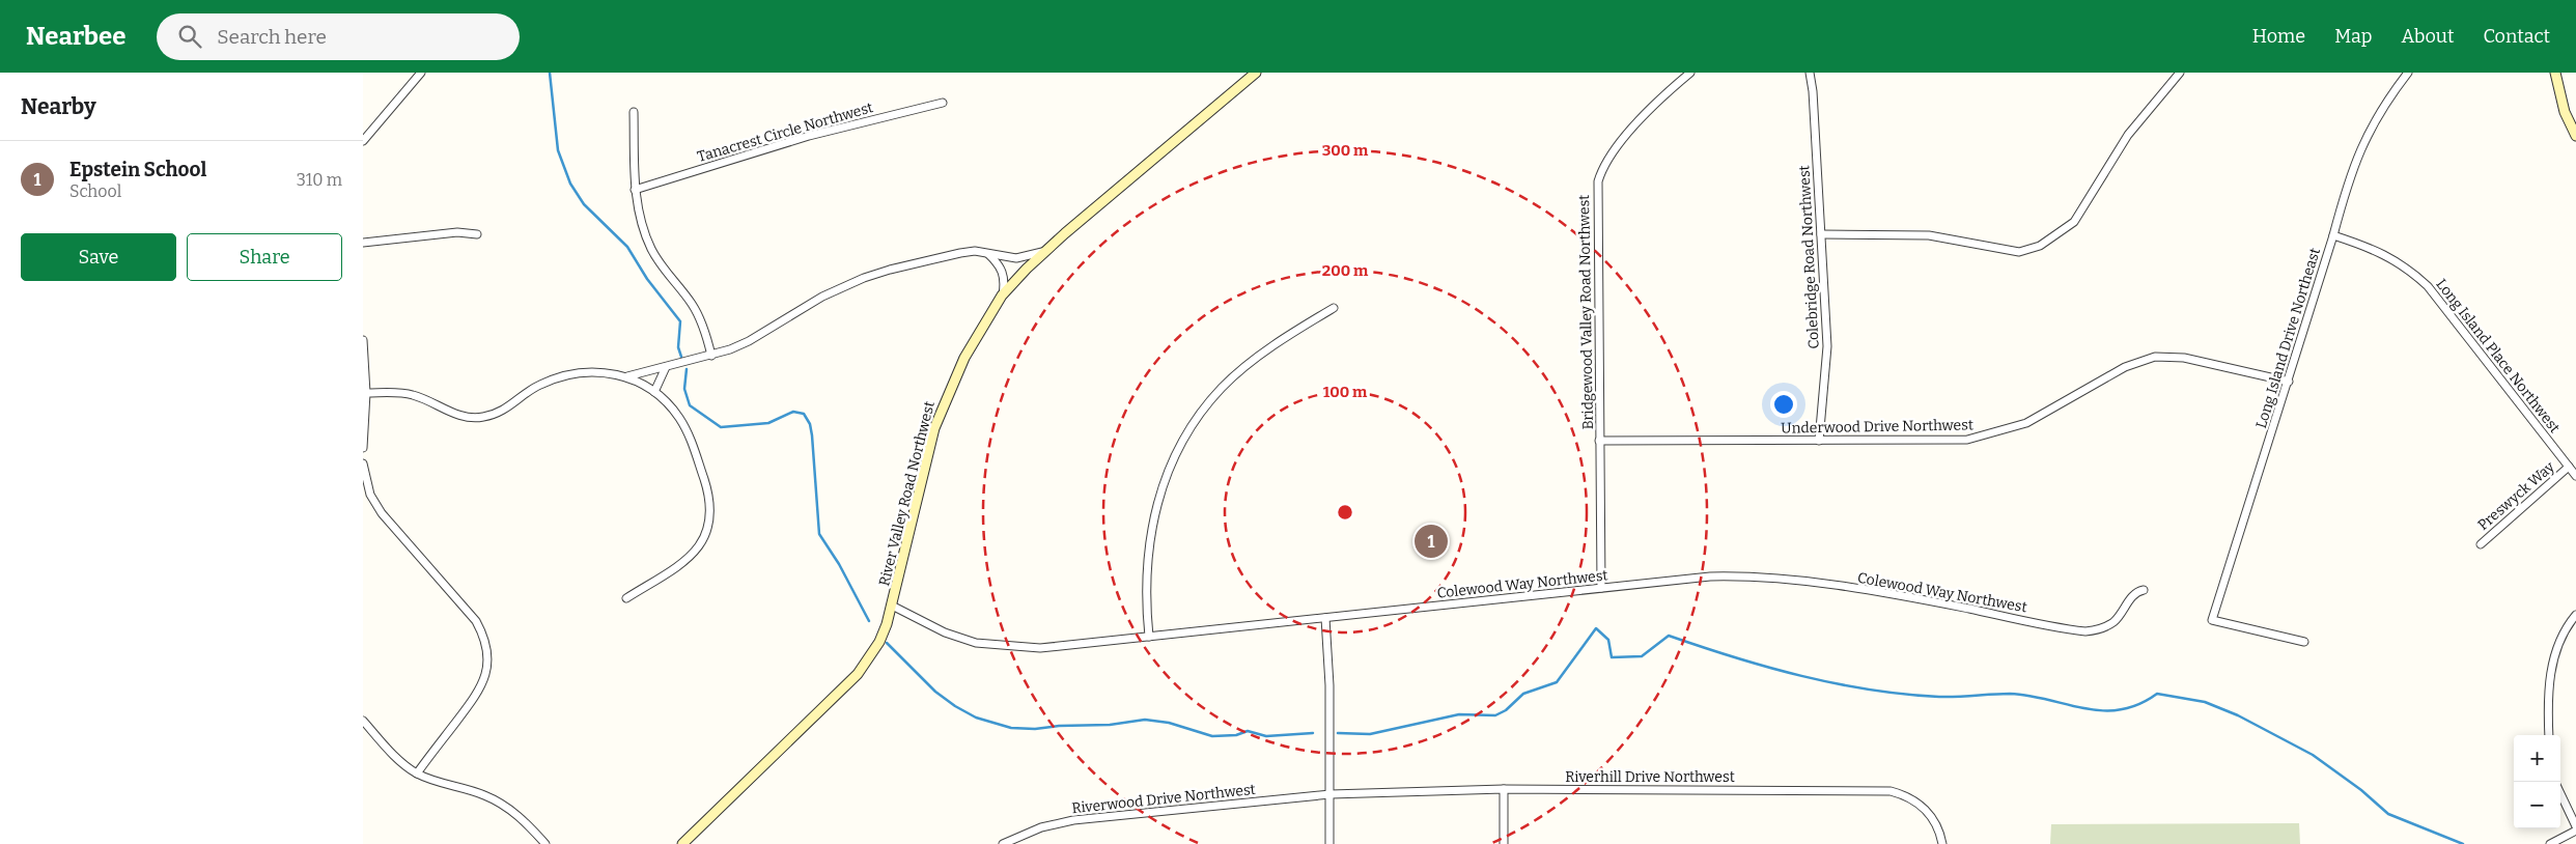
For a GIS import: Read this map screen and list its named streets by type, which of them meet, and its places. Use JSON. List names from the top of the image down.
{
  "streets": {
    "street": [
      "Tanacrest Circle Northwest",
      "Colebridge Road Northwest",
      "Bridgewood Valley Road Northwest",
      "Long Island Drive Northeast",
      "Long Island Place Northwest",
      "Underwood Drive Northwest",
      "River Valley Road Northwest",
      "Preswyck Way",
      "Colewood Way Northwest",
      "Riverhill Drive Northwest",
      "Riverwood Drive Northwest"
    ]
  },
  "crossings": [
    ["Colebridge Road Northwest", "Underwood Drive Northwest"],
    ["Bridgewood Valley Road Northwest", "Underwood Drive Northwest"],
    ["Bridgewood Valley Road Northwest", "Colewood Way Northwest"],
    ["Long Island Drive Northeast", "Long Island Place Northwest"],
    ["Long Island Drive Northeast", "Underwood Drive Northwest"],
    ["Long Island Place Northwest", "Preswyck Way"],
    ["River Valley Road Northwest", "Colewood Way Northwest"],
    ["Riverhill Drive Northwest", "Riverwood Drive Northwest"]
  ],
  "page": {
    "header": "Nearbee",
    "search": "Search here",
    "nav": [
      "Home",
      "Map",
      "About",
      "Contact"
    ],
    "heading": "Nearby",
    "list": [
      {
        "mark": "1",
        "name": "Epstein School",
        "note": "School",
        "value": "310 m"
      }
    ],
    "buttons": ["Save", "Share"],
    "pins": "1",
    "map_buttons": ["+", "−"]
  },
  "rings": ["300 m", "200 m", "100 m"]
}
